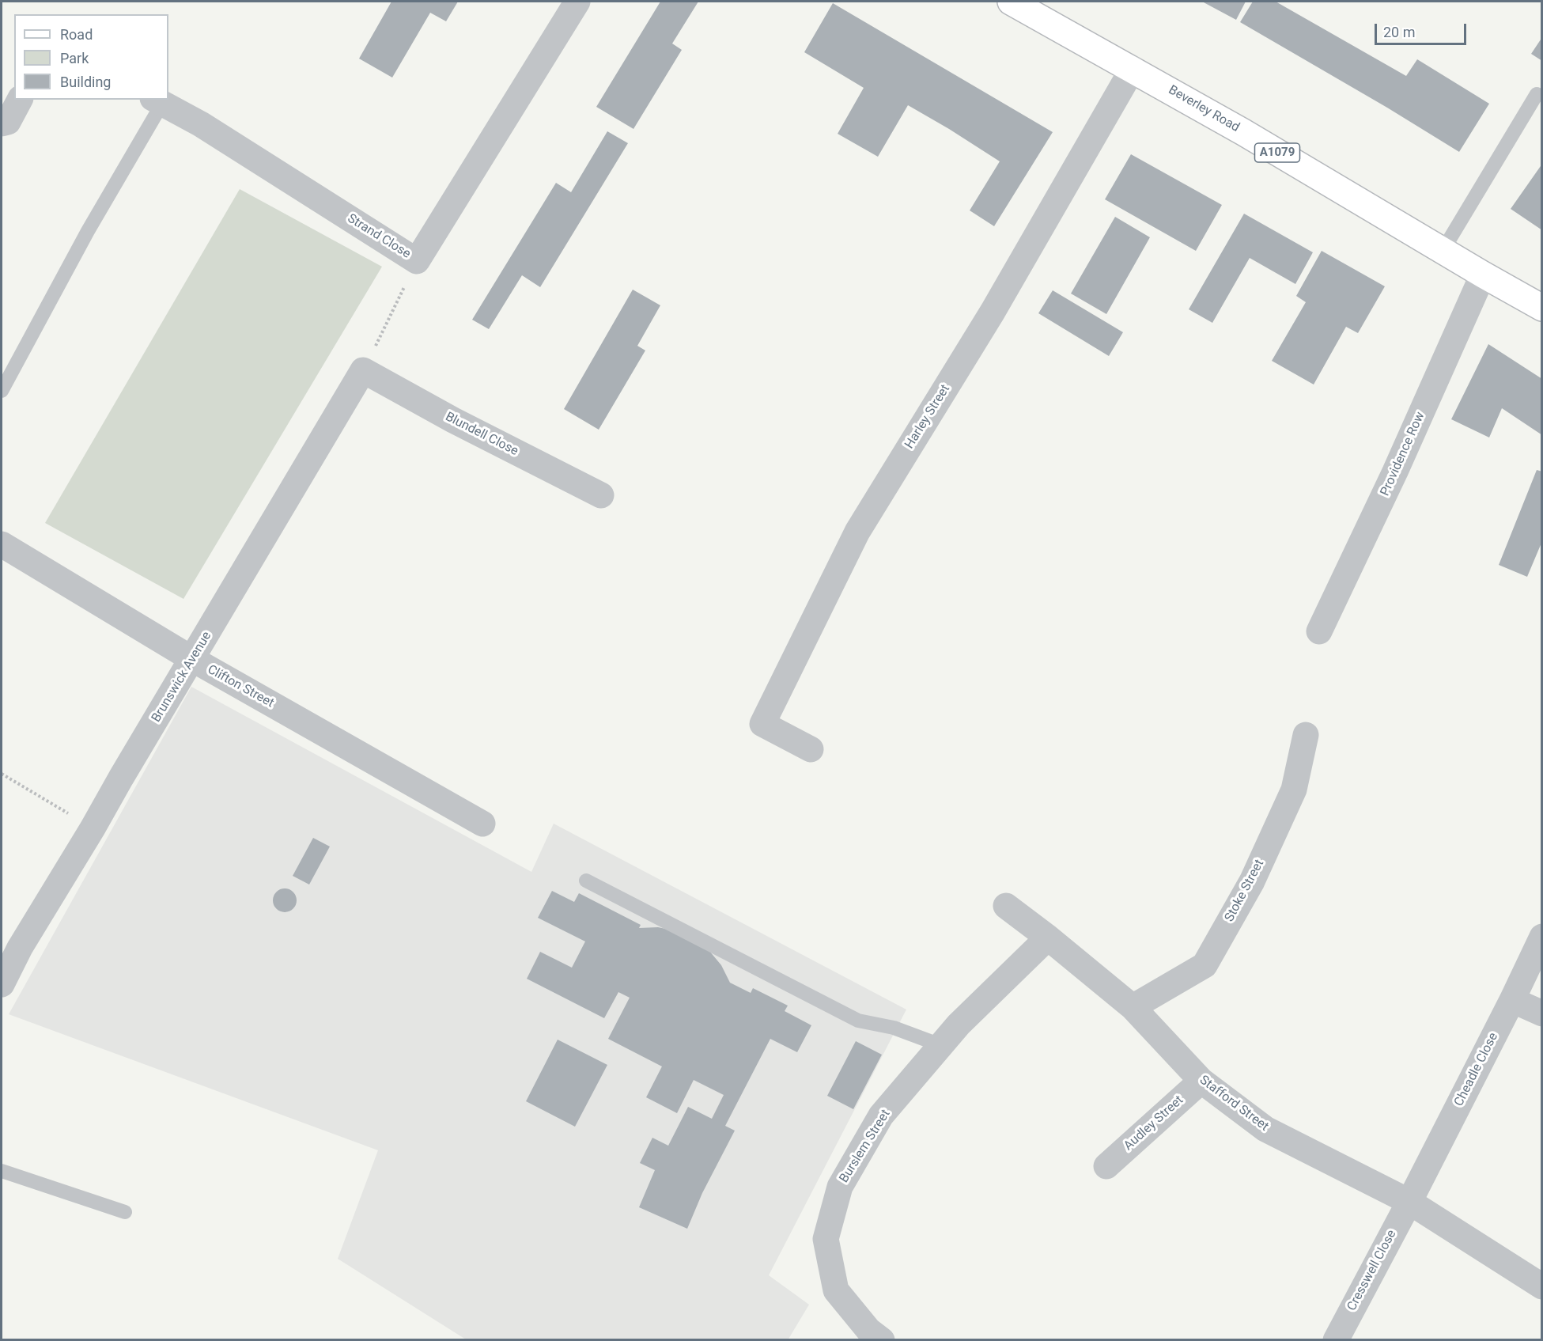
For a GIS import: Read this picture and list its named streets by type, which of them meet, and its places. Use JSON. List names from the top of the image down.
{
  "streets": {
    "main road": ["Beverley Road", "A1079"],
    "street": [
      "Strand Close",
      "Harley Street",
      "Blundell Close",
      "Providence Row",
      "Brunswick Avenue",
      "Clifton Street",
      "Stoke Street",
      "Cheadle Close",
      "Stafford Street",
      "Audley Street",
      "Burslem Street",
      "Cresswell Close"
    ]
  },
  "crossings": [
    ["Beverley Road", "Harley Street"],
    ["Beverley Road", "Providence Row"],
    ["Blundell Close", "Brunswick Avenue"],
    ["Brunswick Avenue", "Clifton Street"],
    ["Stoke Street", "Stafford Street"],
    ["Cheadle Close", "Stafford Street"],
    ["Cheadle Close", "Cresswell Close"],
    ["Stafford Street", "Audley Street"],
    ["Stafford Street", "Burslem Street"],
    ["Stafford Street", "Cresswell Close"]
  ],
  "legend": ["Road", "Park", "Building"],
  "scale_bar": "20 m"
}
